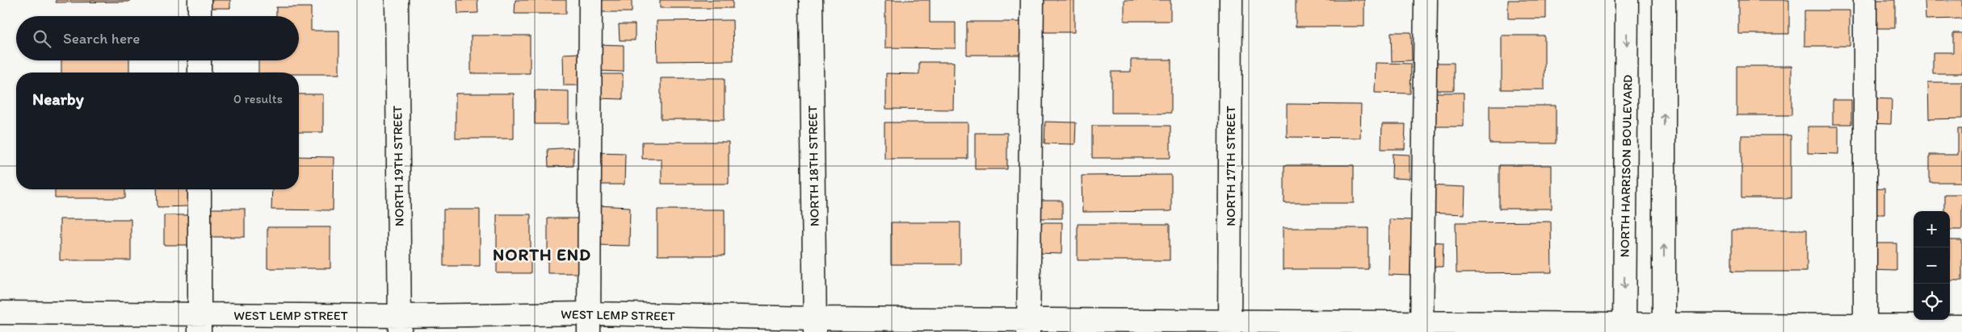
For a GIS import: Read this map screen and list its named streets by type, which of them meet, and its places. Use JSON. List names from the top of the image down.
{
  "streets": {
    "street": [
      "NORTH 19TH STREET",
      "NORTH 18TH STREET",
      "NORTH 17TH STREET",
      "NORTH HARRISON BOULEVARD",
      "WEST LEMP STREET"
    ]
  },
  "crossings": [
    ["NORTH 19TH STREET", "WEST LEMP STREET"],
    ["NORTH 18TH STREET", "WEST LEMP STREET"],
    ["NORTH 17TH STREET", "WEST LEMP STREET"],
    ["NORTH HARRISON BOULEVARD", "WEST LEMP STREET"]
  ],
  "districts": ["NORTH END"],
  "page": {
    "search": "Search here",
    "heading": ["Nearby", "0 results"],
    "map_buttons": ["+", "−"]
  }
}
